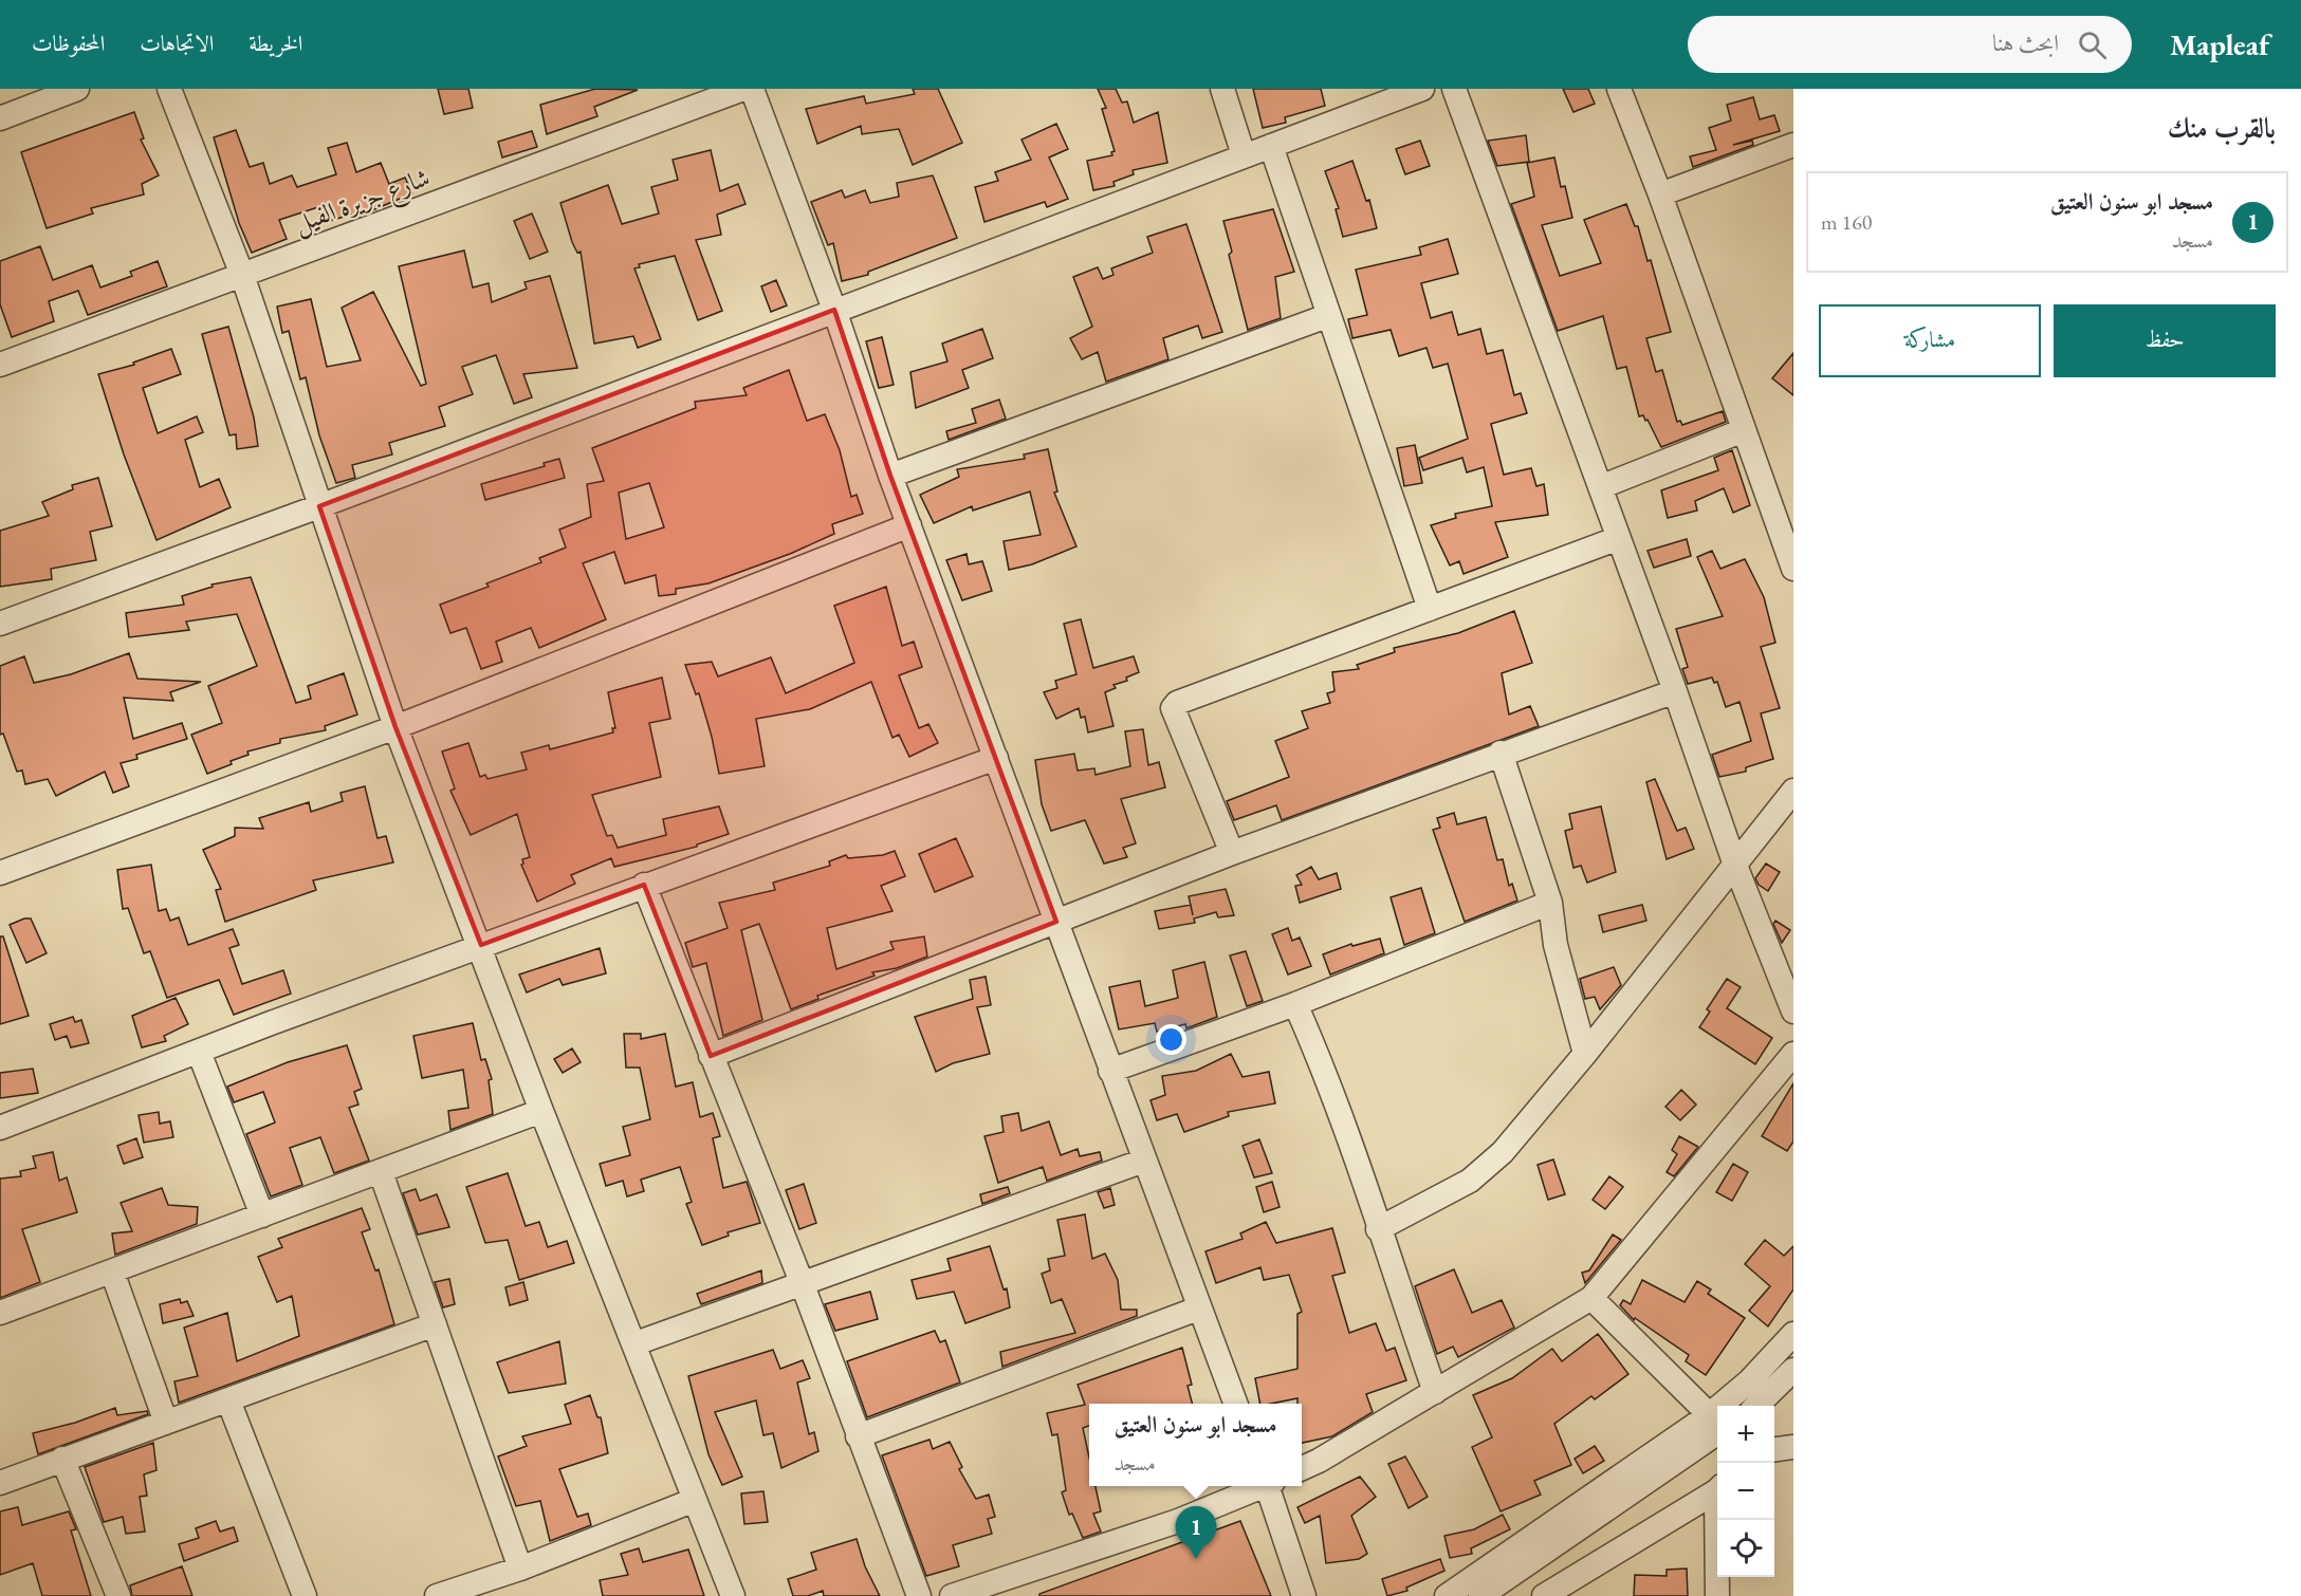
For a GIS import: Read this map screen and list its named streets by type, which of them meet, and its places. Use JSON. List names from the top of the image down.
{
  "streets": {
    "street": ["شارع جزيرة الفيل"]
  },
  "page": {
    "header": "Mapleaf",
    "search": "ابحث هنا",
    "nav": ["الخريطة", "الاتجاهات", "المحفوظات"],
    "heading": "بالقرب منك",
    "list": [
      {
        "mark": "1",
        "name": "مسجد ابو سنون العتيق",
        "note": "مسجد",
        "value": "160 m"
      }
    ],
    "buttons": ["حفظ", "مشاركة"],
    "popup": ["مسجد ابو سنون العتيق", "مسجد"],
    "map_buttons": ["+", "−"],
    "pins": "1"
  }
}
